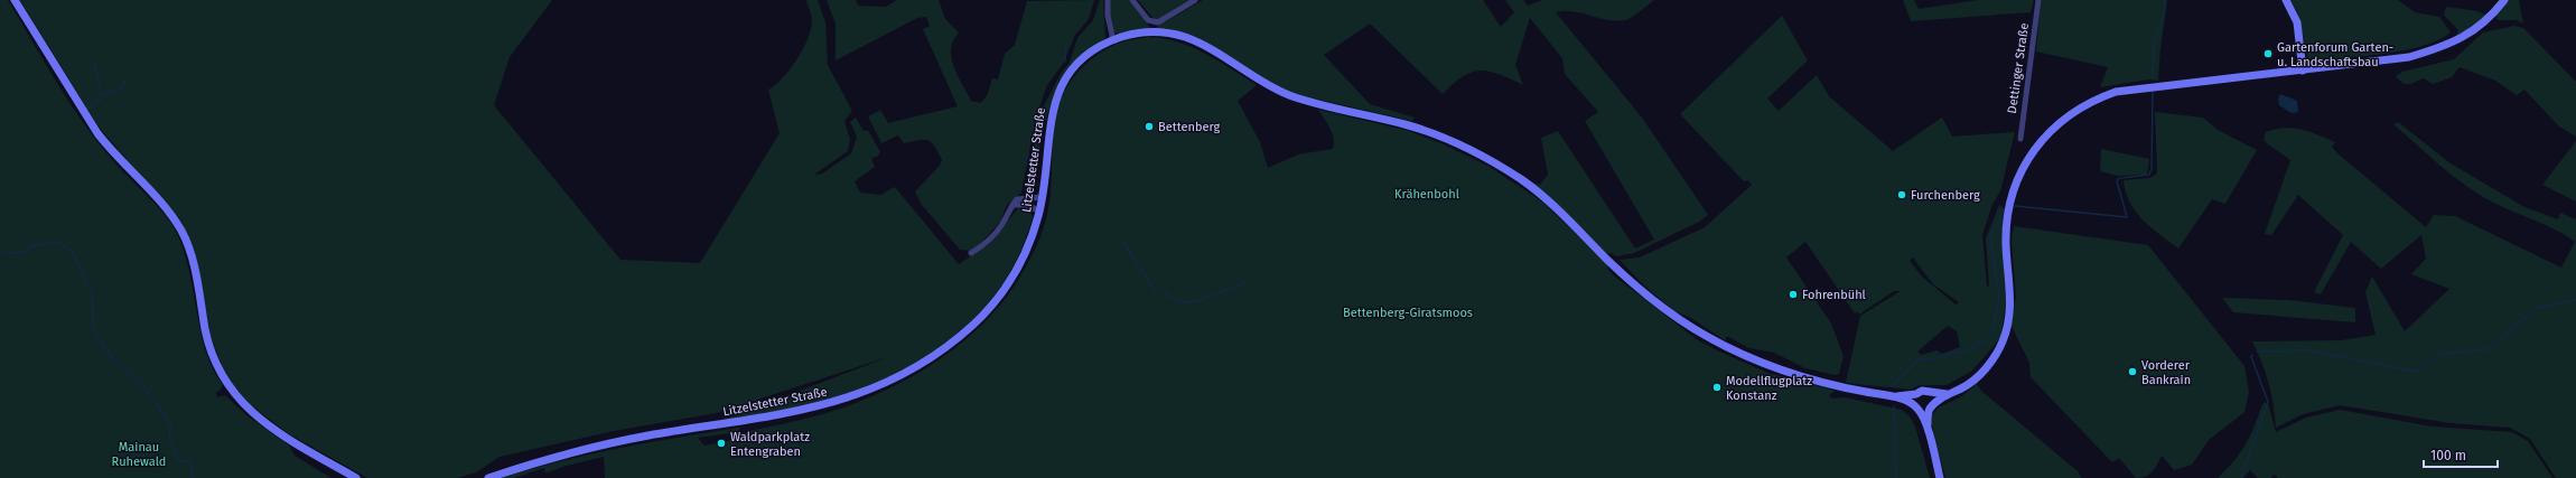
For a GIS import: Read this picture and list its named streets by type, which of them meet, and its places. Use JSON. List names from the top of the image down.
{
  "streets": {
    "main road": ["Litzelstetter Straße"],
    "street": ["Dettinger Straße"]
  },
  "parks": ["Krähenbohl", "Bettenberg-Giratsmoos", "Mainau Ruhewald"],
  "places": [
    "Gartenforum Garten- u. Landschaftsbau",
    "Bettenberg",
    "Furchenberg",
    "Fohrenbühl",
    "Vorderer Bankrain",
    "Modellflugplatz Konstanz",
    "Waldparkplatz Entengraben"
  ],
  "scale_bar": "100 m"
}
